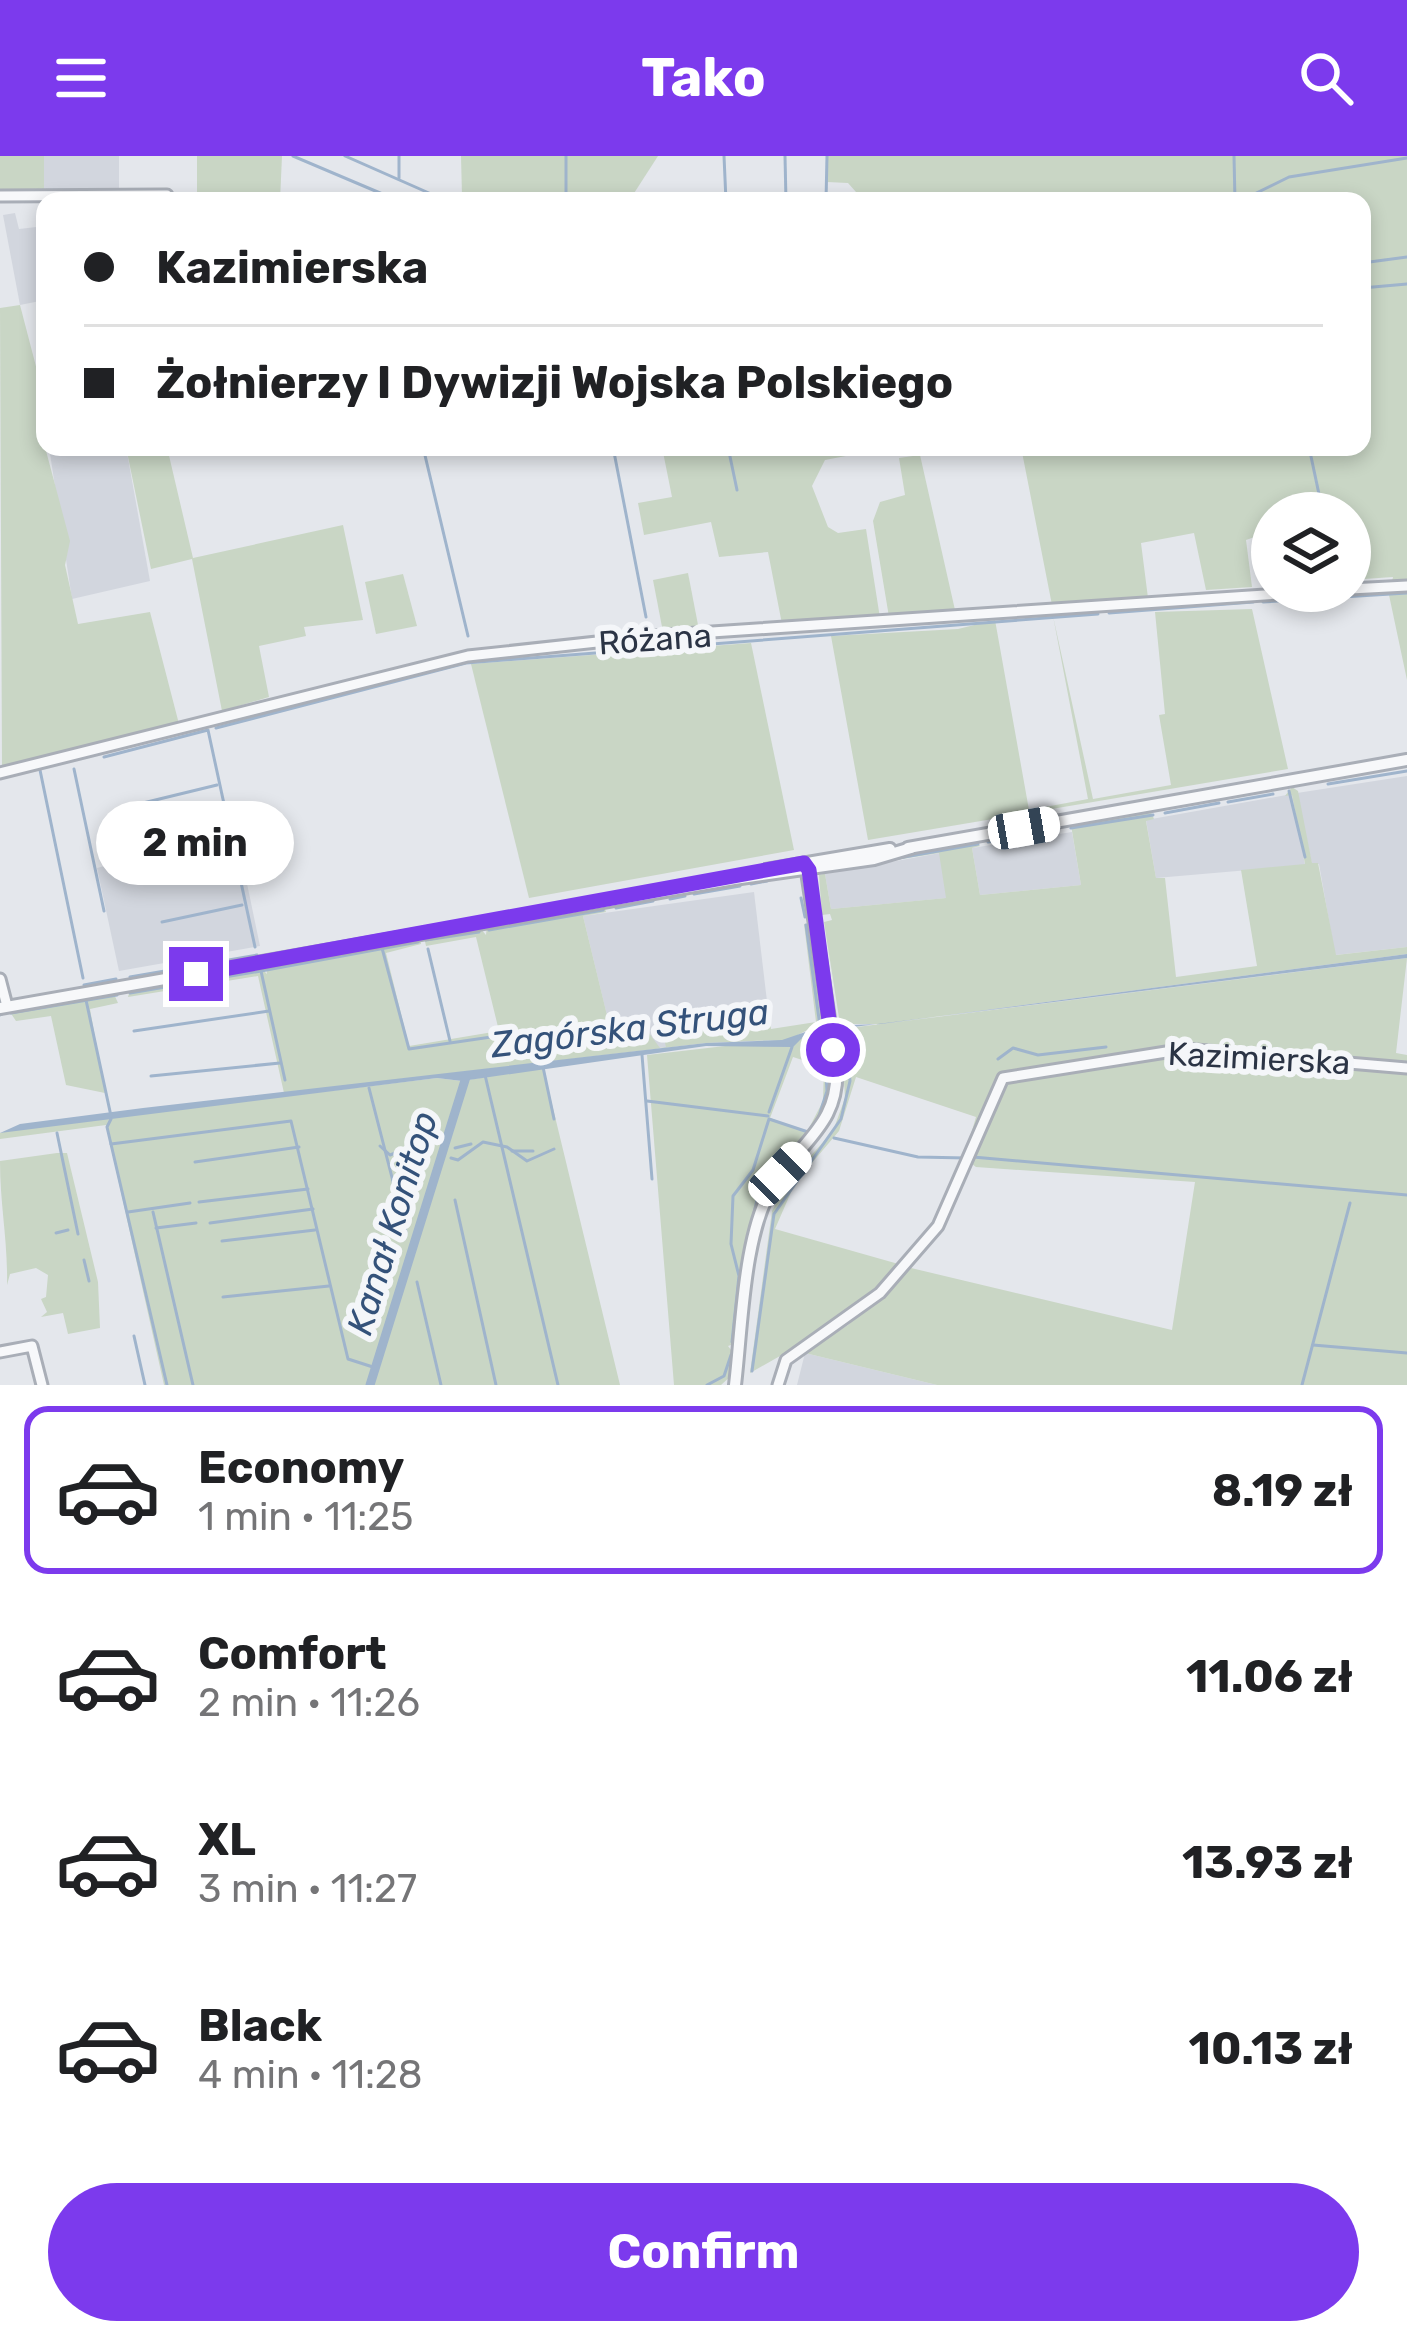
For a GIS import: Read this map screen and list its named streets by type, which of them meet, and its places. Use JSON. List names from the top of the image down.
{
  "streets": {
    "street": ["Różana", "Kazimierska"]
  },
  "water": ["Zagórska Struga", "Kanał Konitop"],
  "page": {
    "header": "Tako",
    "banner": ["Kazimierska", "Żołnierzy I Dywizji Wojska Polskiego"],
    "bubble": "2 min",
    "list": [
      {
        "name": "Economy",
        "note": "1 min · 11:25",
        "value": "8.19 zł"
      },
      {
        "name": "Comfort",
        "note": "2 min · 11:26",
        "value": "11.06 zł"
      },
      {
        "name": "XL",
        "note": "3 min · 11:27",
        "value": "13.93 zł"
      },
      {
        "name": "Black",
        "note": "4 min · 11:28",
        "value": "10.13 zł"
      }
    ],
    "buttons": "Confirm"
  }
}
